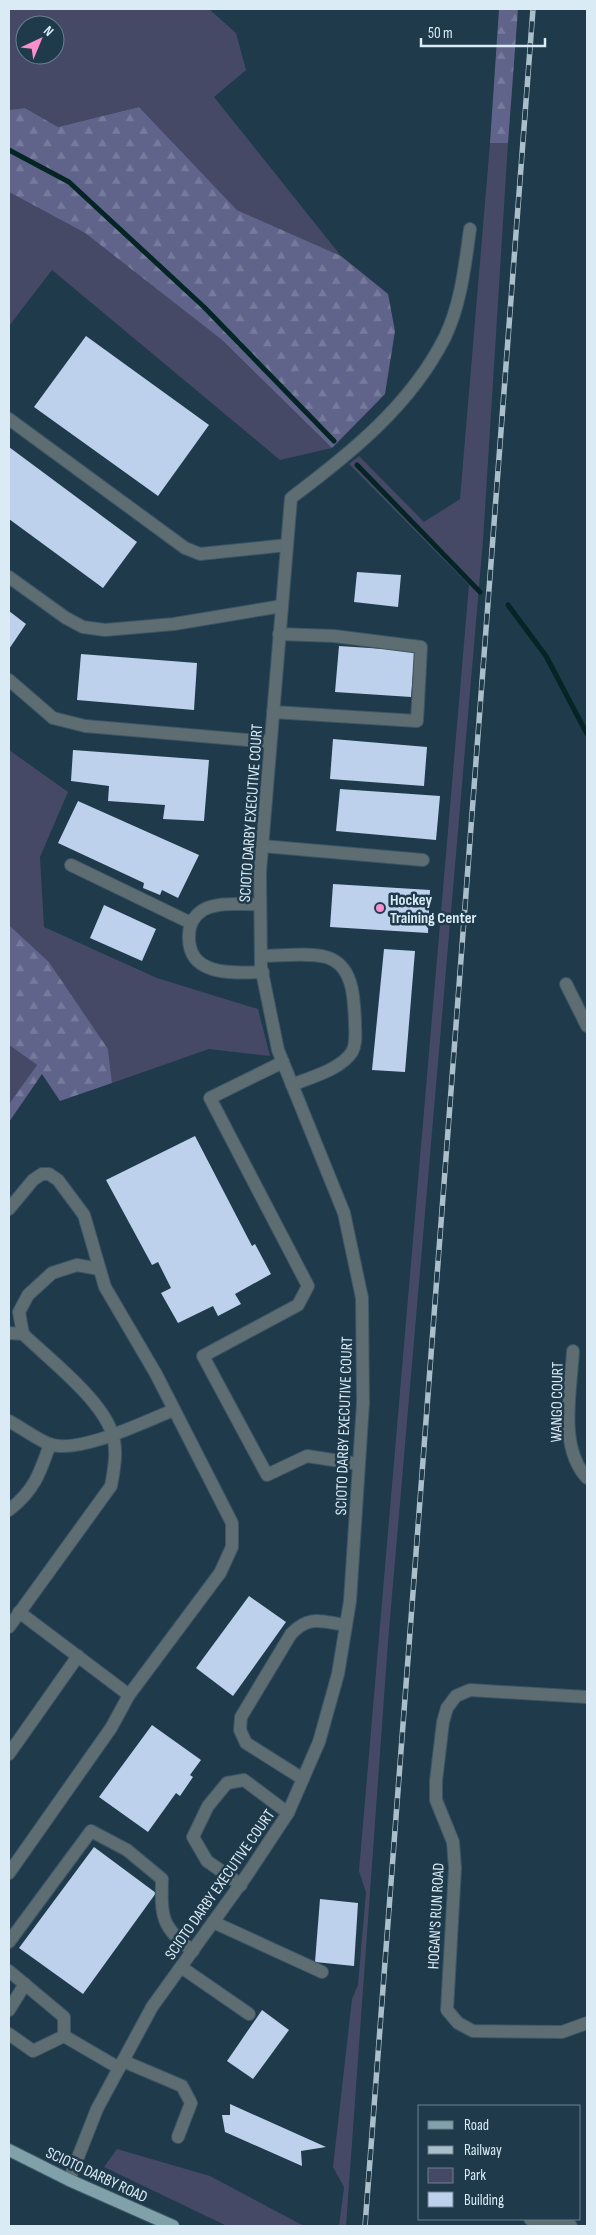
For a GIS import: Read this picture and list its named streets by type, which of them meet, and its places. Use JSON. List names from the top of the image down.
{
  "streets": {
    "main road": ["SCIOTO DARBY ROAD"],
    "street": ["SCIOTO DARBY EXECUTIVE COURT", "WANGO COURT", "HOGAN'S RUN ROAD"]
  },
  "crossings": [
    ["SCIOTO DARBY EXECUTIVE COURT", "SCIOTO DARBY ROAD"]
  ],
  "places": ["Hockey Training Center"],
  "legend": [
    "Road",
    "Railway",
    "Park",
    "Building"
  ],
  "scale_bar": "50 m",
  "north": "top right"
}
